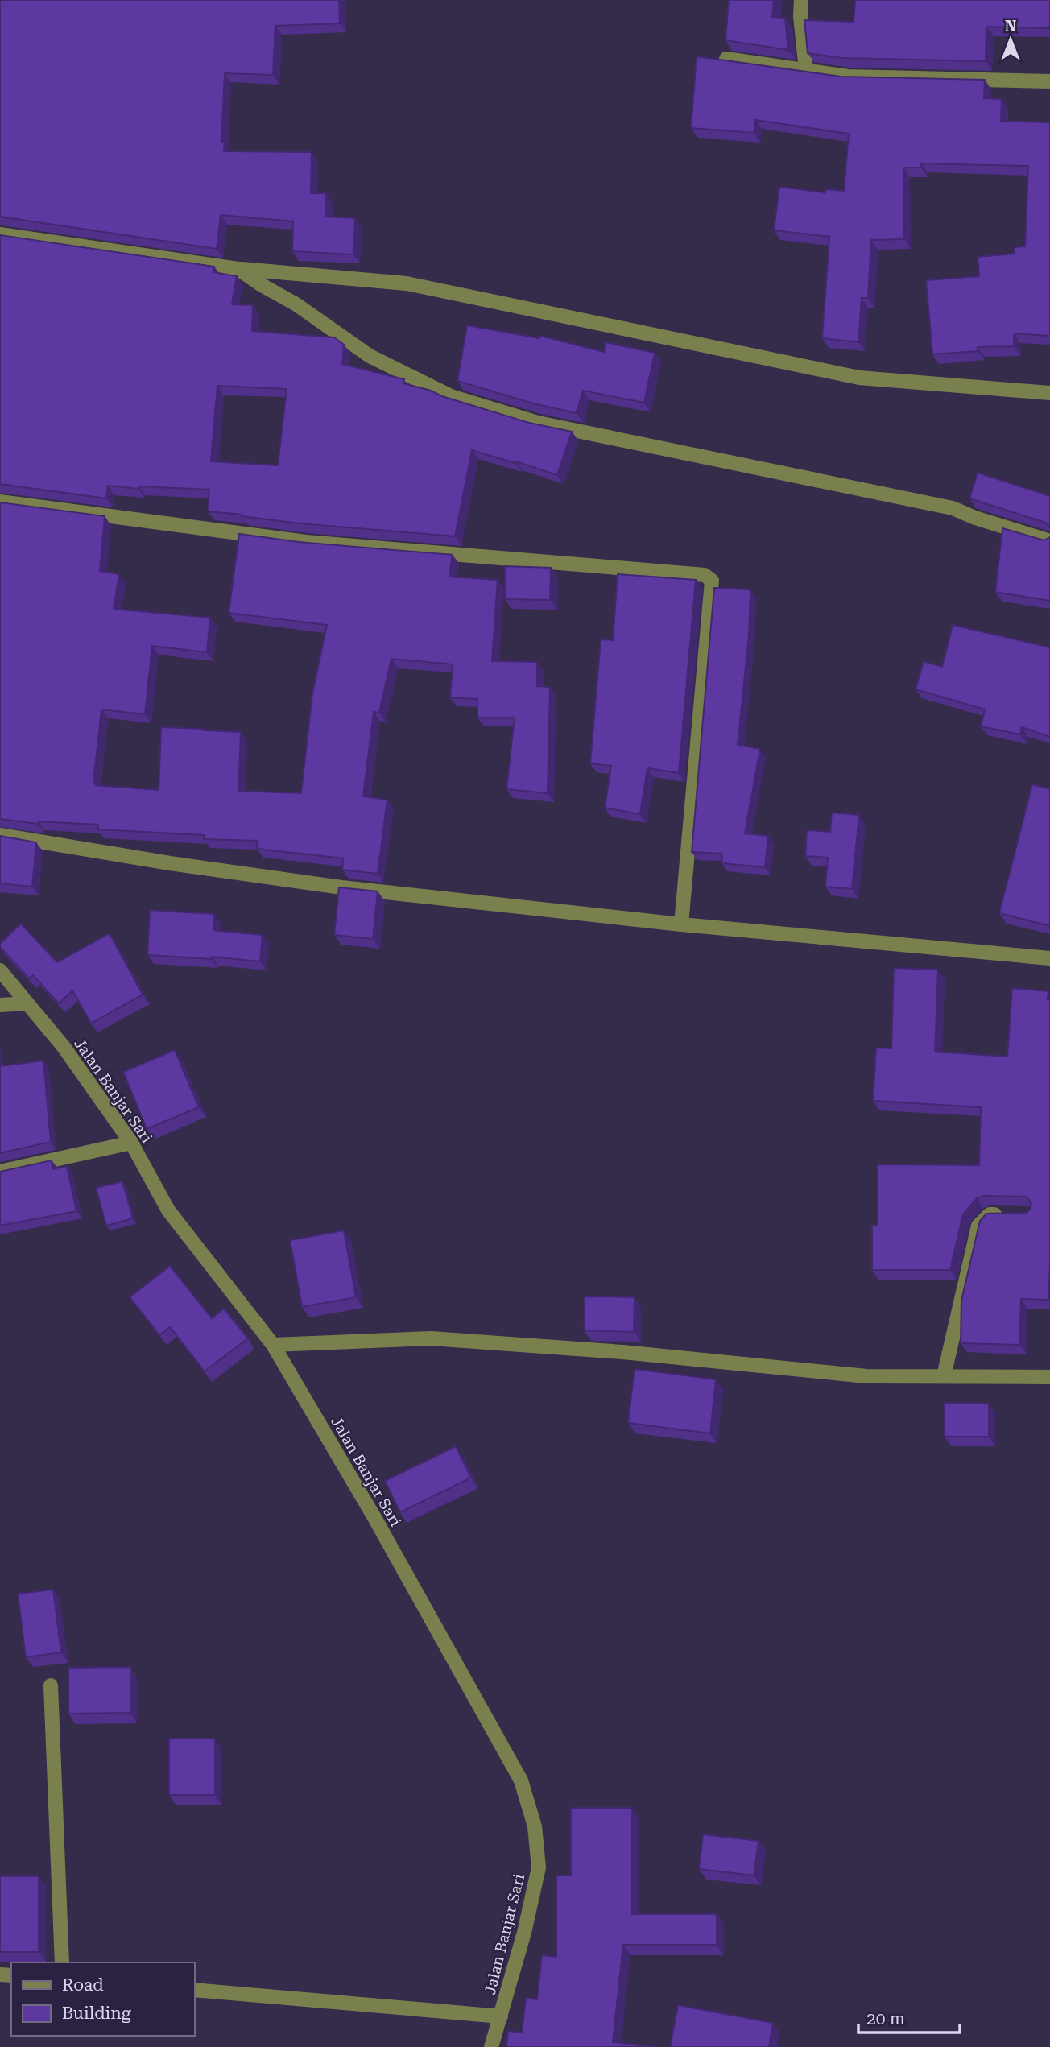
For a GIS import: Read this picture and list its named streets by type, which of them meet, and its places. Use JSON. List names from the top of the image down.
{
  "streets": {
    "street": ["Jalan Banjar Sari"]
  },
  "legend": ["Road", "Building"],
  "scale_bar": "20 m",
  "north": "top"
}
